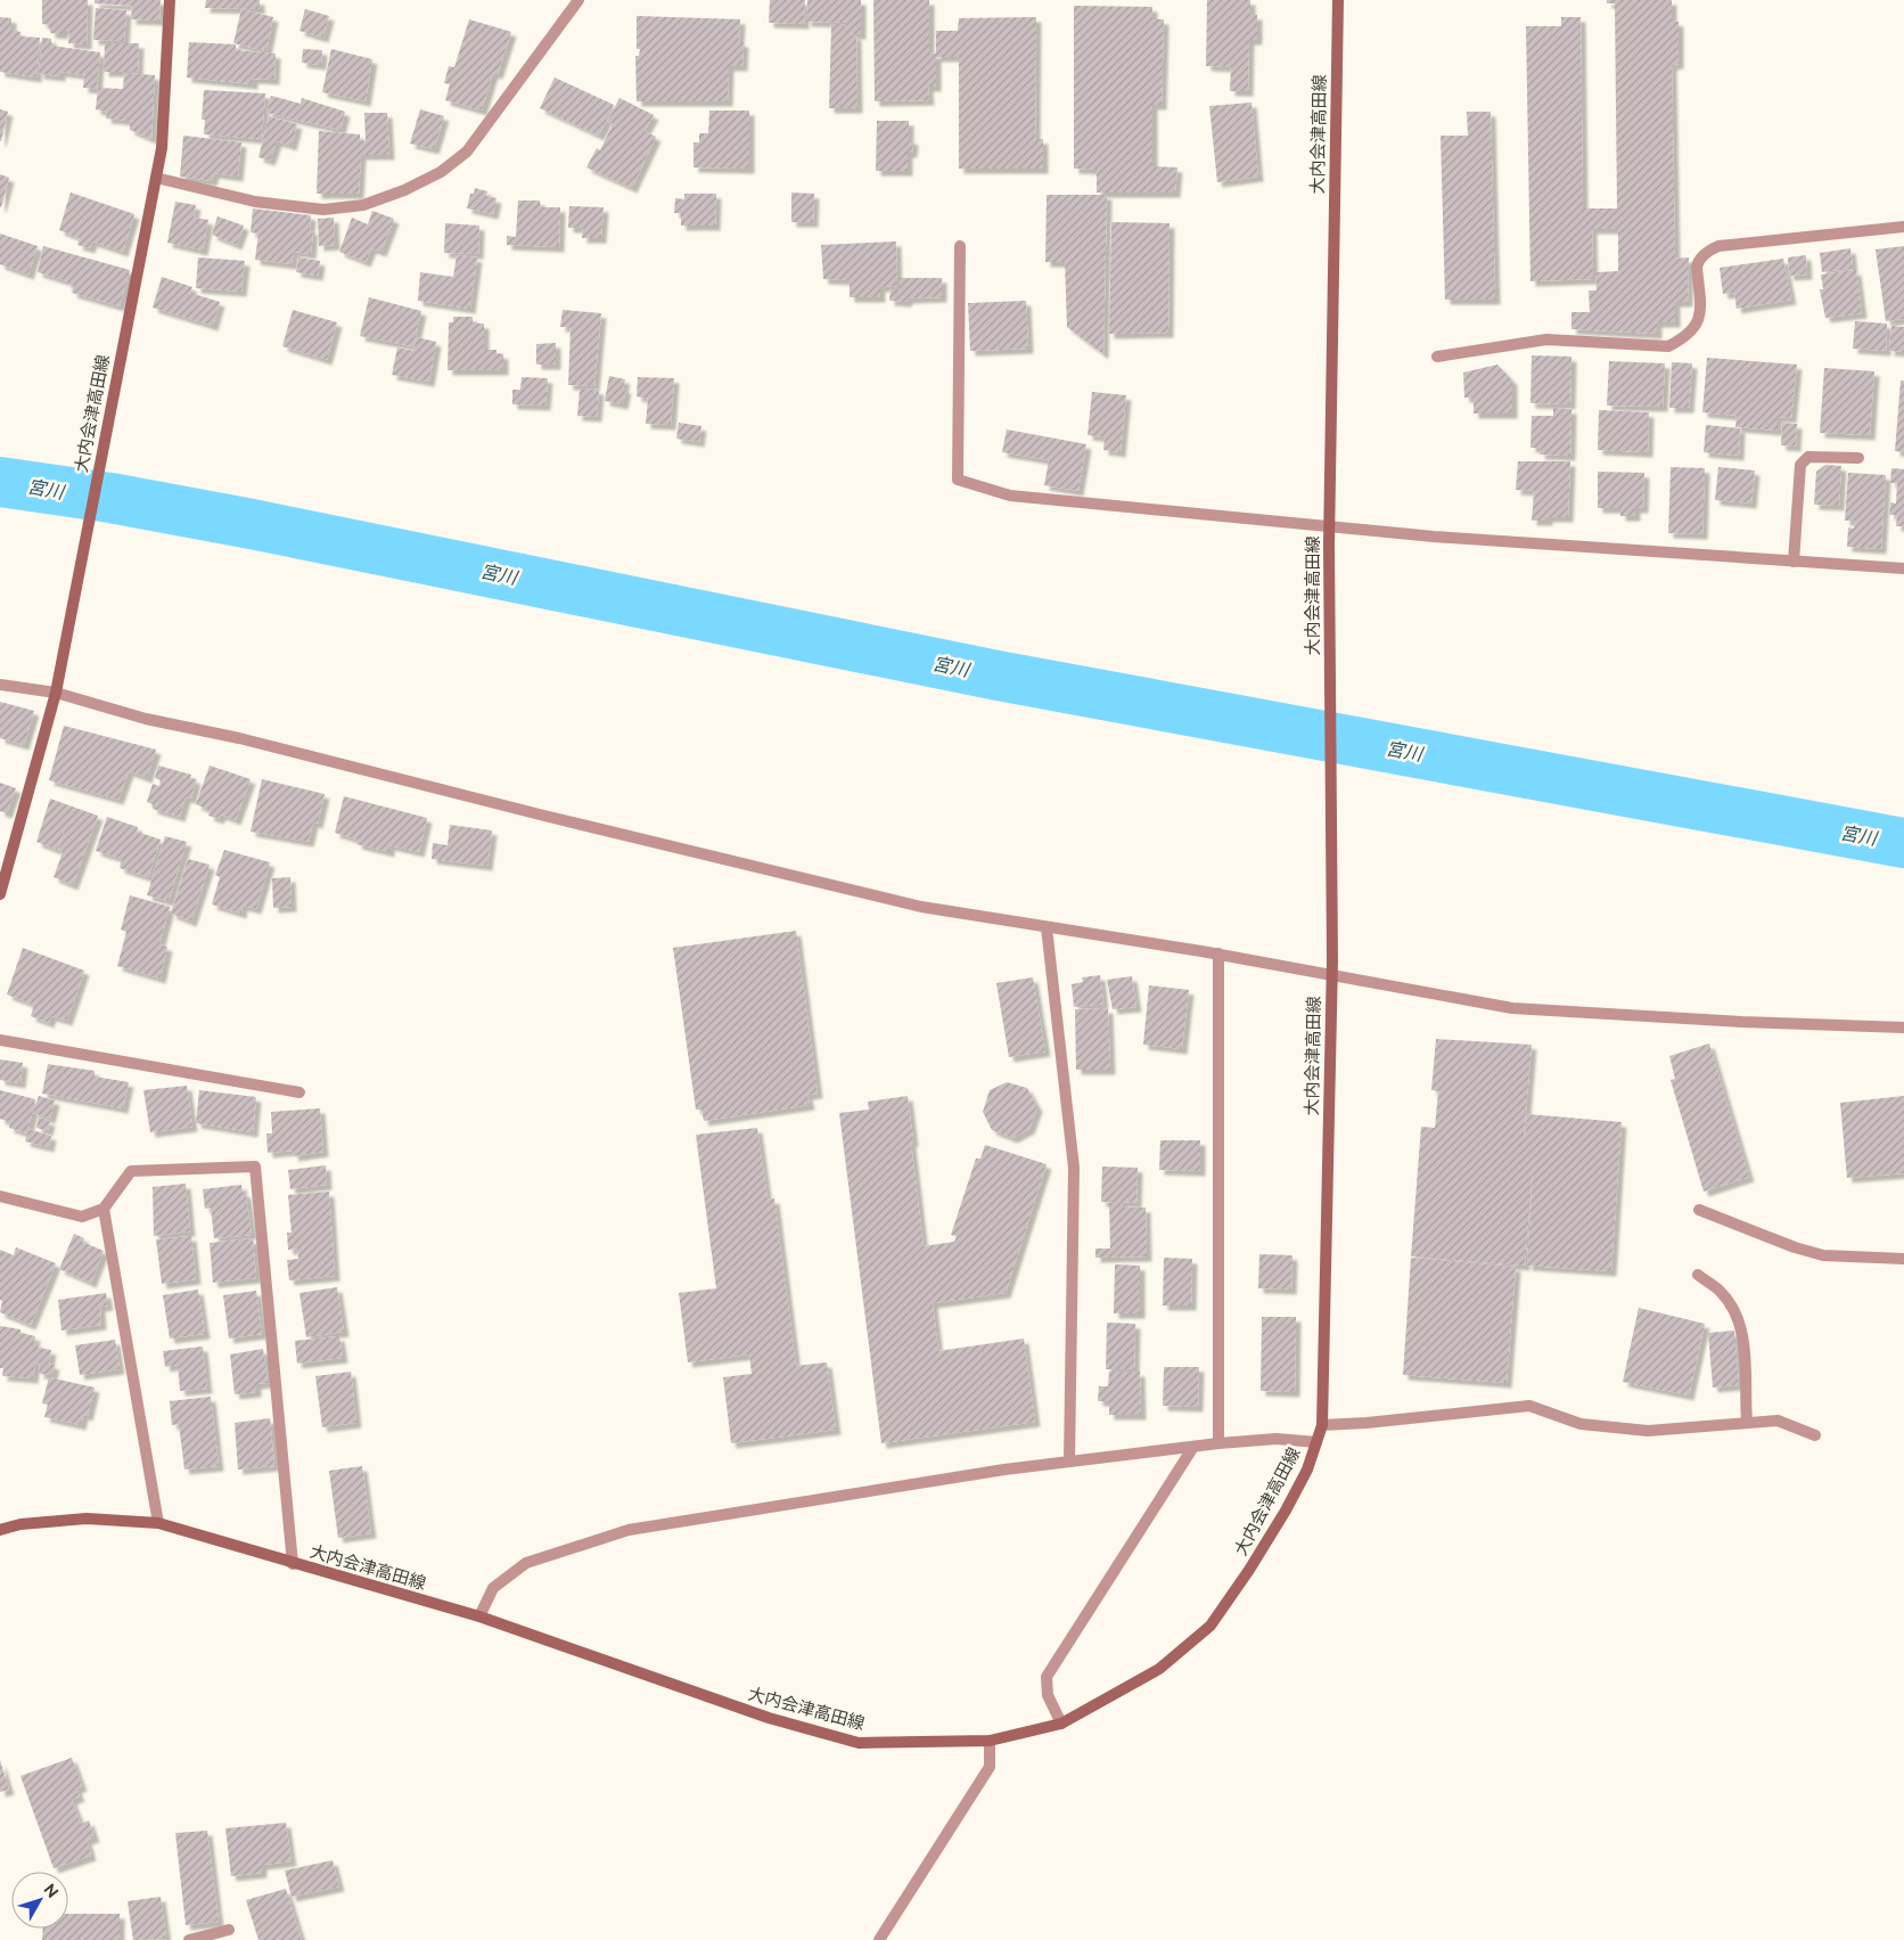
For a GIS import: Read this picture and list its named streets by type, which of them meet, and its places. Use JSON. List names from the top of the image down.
{
  "streets": {
    "main road": ["大内会津高田線"]
  },
  "water": ["宮川"],
  "north": "top right"
}
